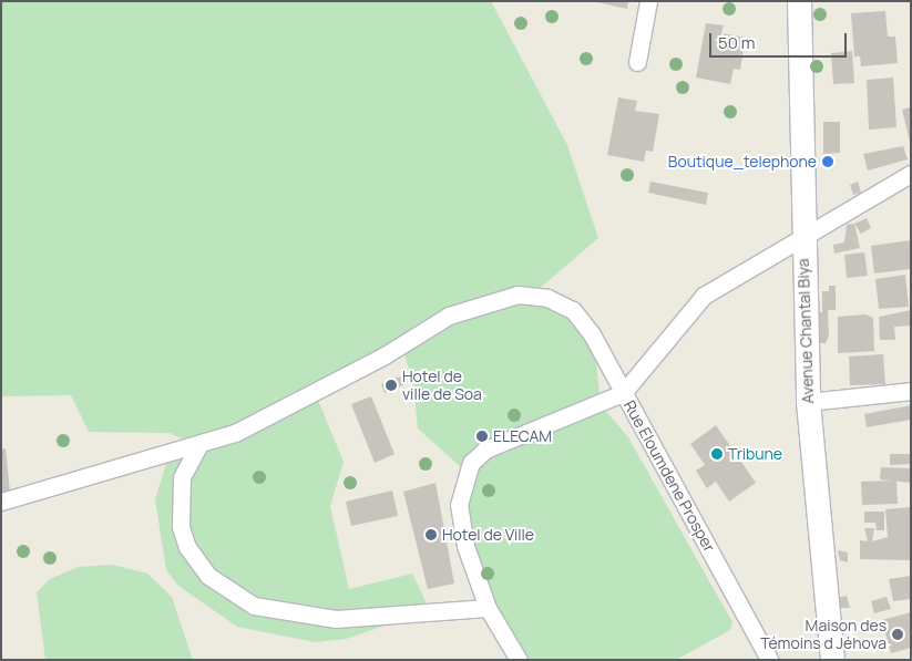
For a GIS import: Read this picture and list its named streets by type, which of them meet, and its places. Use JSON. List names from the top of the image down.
{
  "streets": {
    "main road": ["Avenue Chantal Biya"],
    "street": ["Rue Eloumdene Prosper"]
  },
  "places": [
    "Boutique_telephone",
    "Hotel de ville de Soa",
    "ELECAM",
    "Tribune",
    "Hotel de Ville",
    "Maison des Témoins d Jéhova"
  ],
  "scale_bar": "50 m"
}
